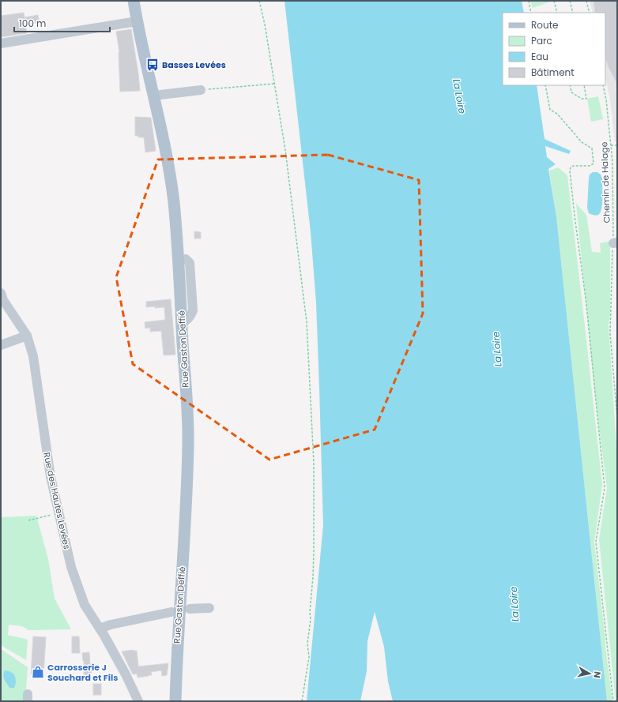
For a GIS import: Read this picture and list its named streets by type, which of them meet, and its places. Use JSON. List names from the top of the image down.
{
  "streets": {
    "main road": ["Rue Gaston Deffié"],
    "street": ["Rue des Hautes Levées"],
    "path": ["Chemin de Halage"]
  },
  "water": ["La Loire"],
  "places": {
    "bus stop": ["Basses Levées"],
    "shop": ["Carrosserie J Souchard et Fils"]
  },
  "legend": [
    "Route",
    "Parc",
    "Eau",
    "Bâtiment"
  ],
  "scale_bar": "100 m",
  "north": "right"
}
